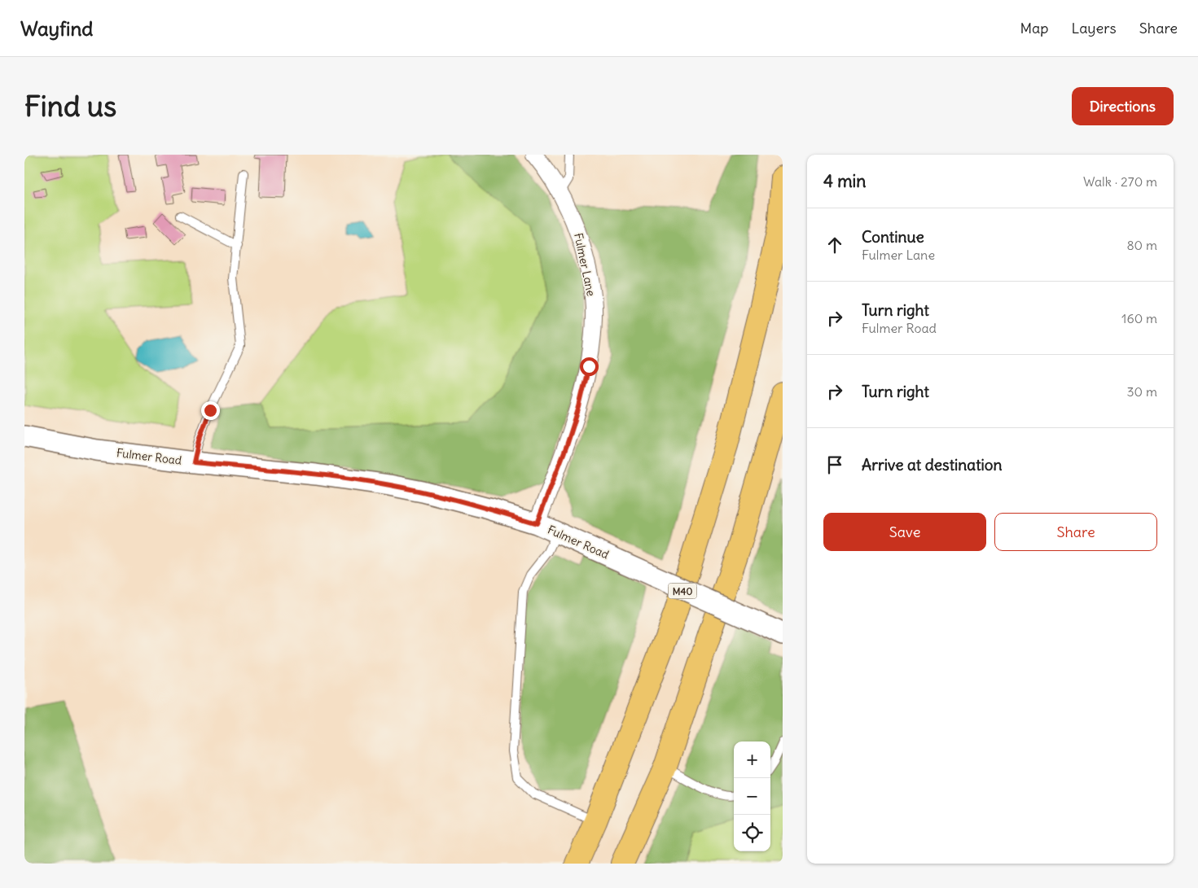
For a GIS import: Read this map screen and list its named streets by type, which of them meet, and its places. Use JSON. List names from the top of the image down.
{
  "streets": {
    "highway": ["M40"],
    "street": ["Fulmer Lane", "Fulmer Road"]
  },
  "crossings": [
    ["Fulmer Lane", "Fulmer Road"]
  ],
  "page": {
    "header": "Wayfind",
    "nav": ["Map", "Layers", "Share"],
    "buttons": [
      "Directions",
      ["Save", "Share"]
    ],
    "title": "Find us",
    "heading": ["4 min", "Walk · 270 m"],
    "list": [
      ["Continue", "Fulmer Lane", "80 m"],
      ["Turn right", "Fulmer Road", "160 m"],
      ["Turn right", "30 m"],
      "Arrive at destination"
    ],
    "map_buttons": ["+", "−"]
  }
}
